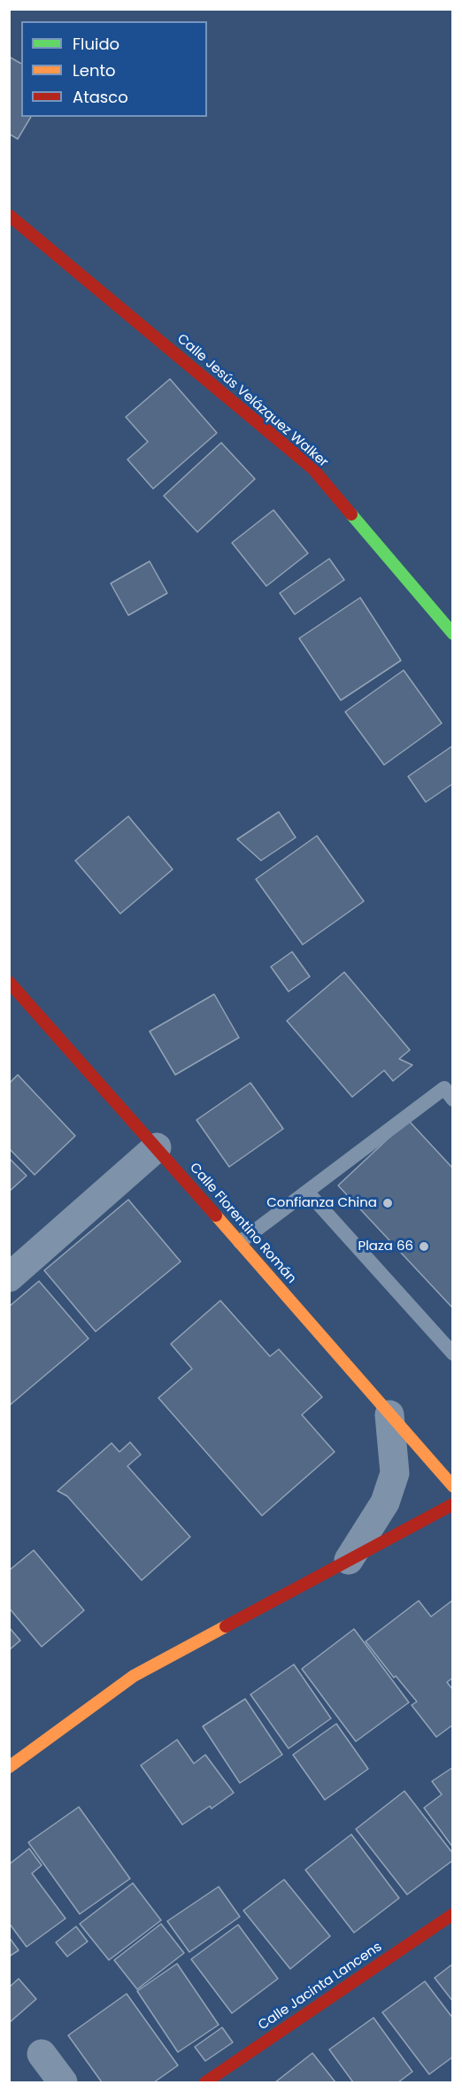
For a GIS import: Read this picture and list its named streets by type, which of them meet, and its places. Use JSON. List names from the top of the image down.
{
  "streets": {
    "street": ["Calle Jesús Velázquez Walker", "Calle Florentino Román", "Calle Jacinta Lancens"]
  },
  "places": ["Confianza China", "Plaza 66"],
  "legend": ["Fluido", "Lento", "Atasco"]
}
